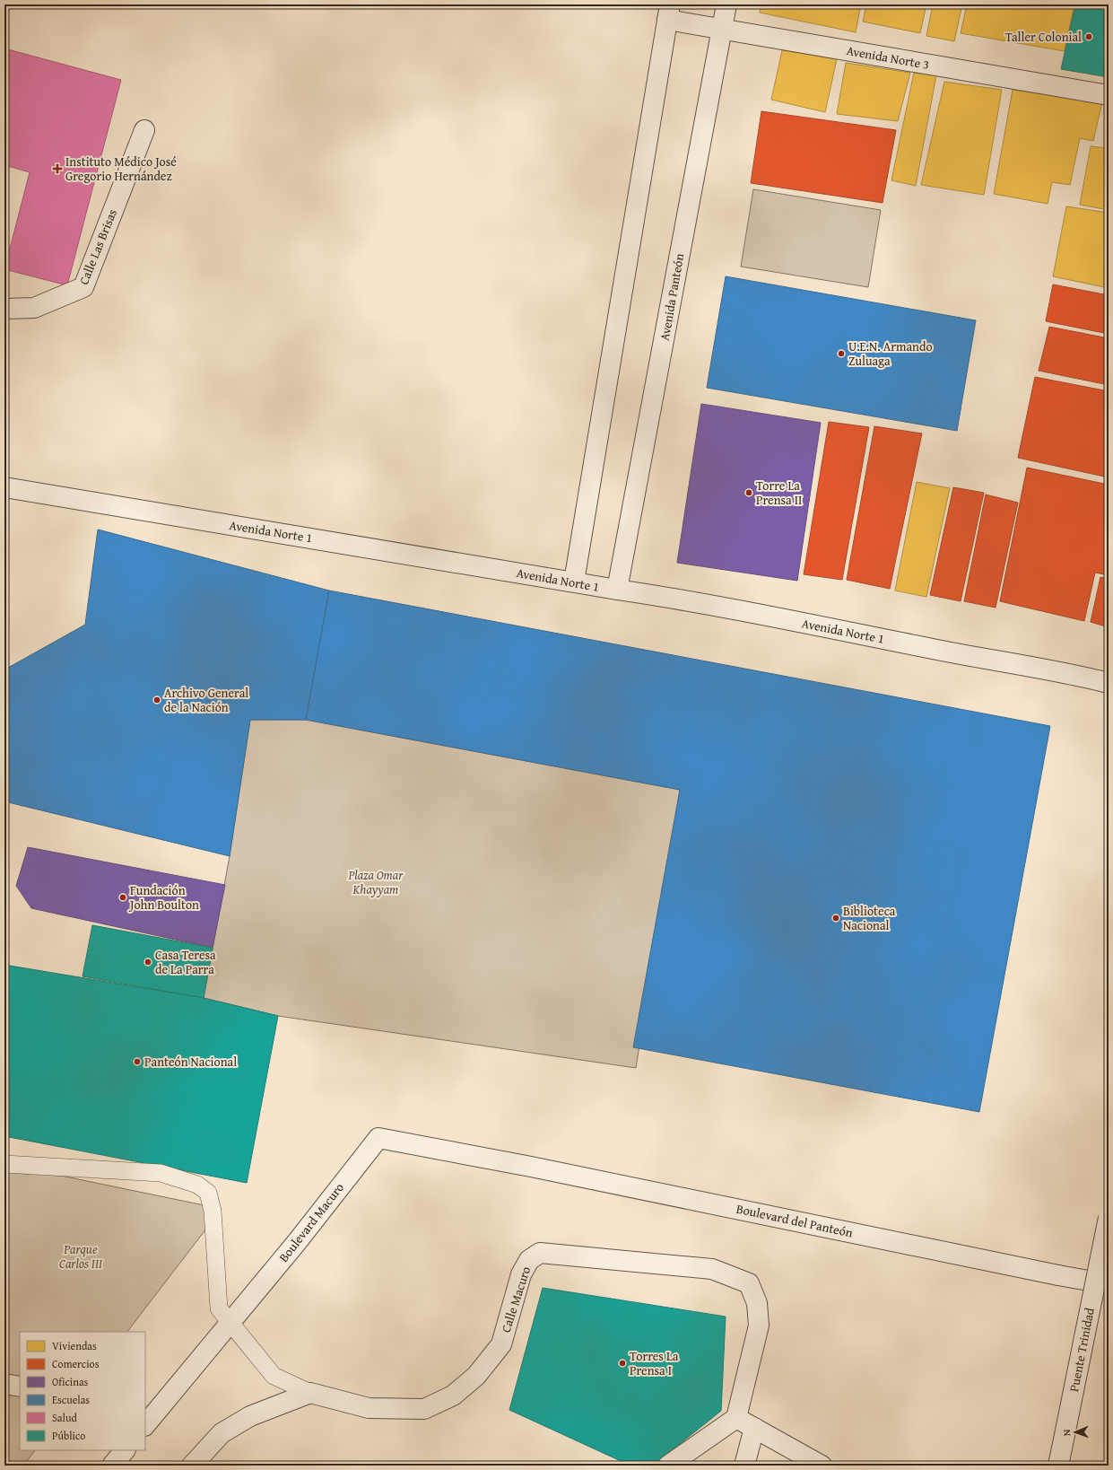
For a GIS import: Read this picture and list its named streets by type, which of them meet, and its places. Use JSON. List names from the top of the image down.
{
  "streets": {
    "street": [
      "Avenida Norte 3",
      "Calle Las Brisas",
      "Avenida Panteón",
      "Avenida Norte 1",
      "Boulevard del Panteón",
      "Boulevard Macuro",
      "Calle Macuro",
      "Puente Trinidad"
    ]
  },
  "crossings": [
    ["Avenida Norte 3", "Avenida Panteón"],
    ["Avenida Panteón", "Avenida Norte 1"],
    ["Boulevard del Panteón", "Boulevard Macuro"]
  ],
  "parks": ["Plaza Omar Khayyam", "Parque Carlos III"],
  "places": {
    "other": [
      "Taller Colonial",
      "U.E.N. Armando Zuluaga",
      "Torre La Prensa II",
      "Archivo General de la Nación",
      "Fundación John Boulton",
      "Biblioteca Nacional",
      "Casa Teresa de La Parra",
      "Panteón Nacional",
      "Torres La Prensa I"
    ],
    "health": ["Instituto Médico José Gregorio Hernández"]
  },
  "legend": [
    "Viviendas",
    "Comercios",
    "Oficinas",
    "Escuelas",
    "Salud",
    "Público"
  ],
  "north": "left"
}
